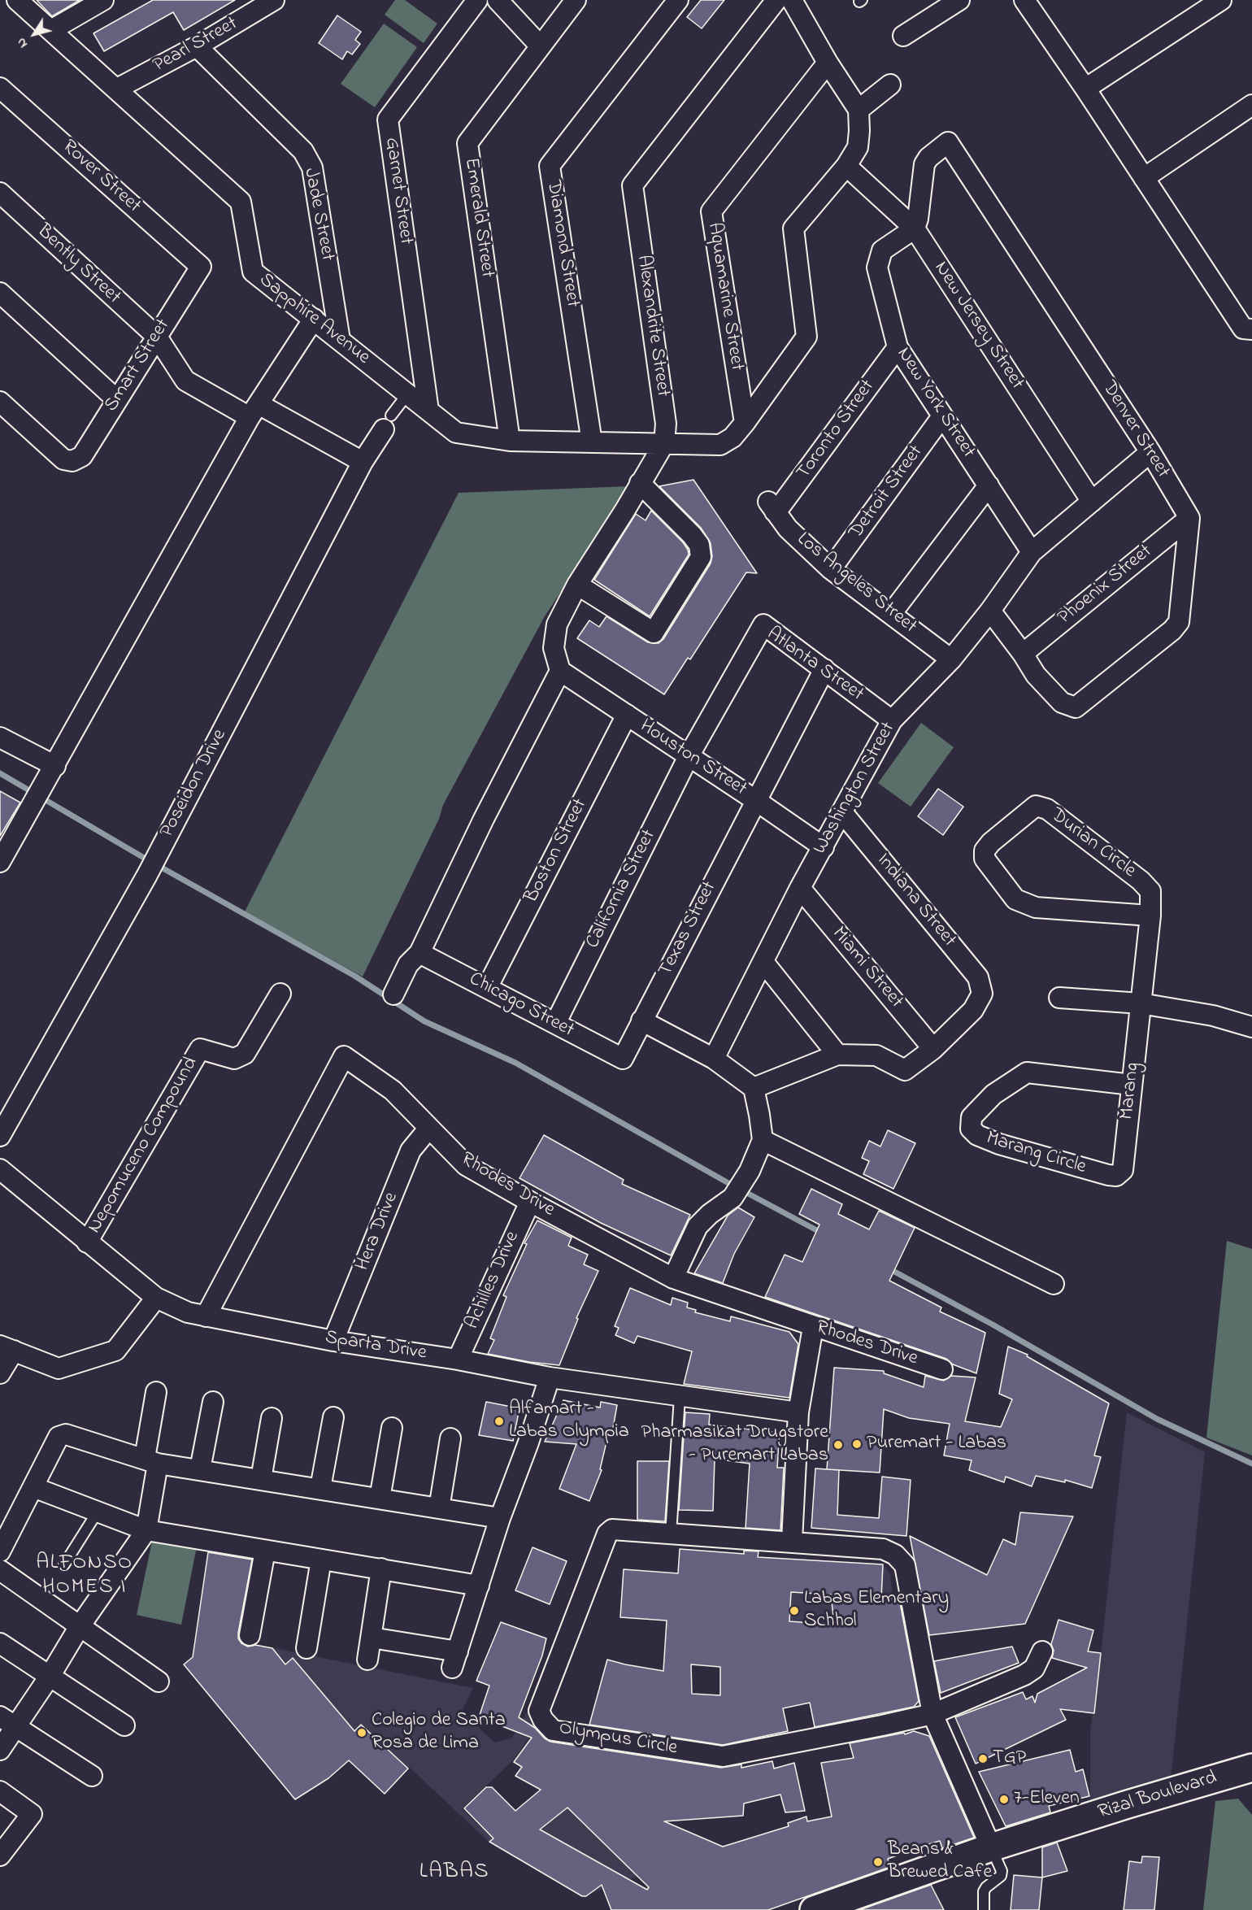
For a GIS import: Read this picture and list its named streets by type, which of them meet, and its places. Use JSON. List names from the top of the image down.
{
  "streets": {
    "main road": ["Rizal Boulevard"],
    "street": [
      "Pearl Street",
      "Rover Street",
      "Garnet Street",
      "Jade Street",
      "Emerald Street",
      "Diamond Street",
      "Bently Street",
      "Aquamarine Street",
      "Sapphire Avenue",
      "Alexandrite Street",
      "New Jersey Street",
      "Smart Street",
      "New York Street",
      "Toronto Street",
      "Denver Street",
      "Detroit Street",
      "Los Angeles Street",
      "Phoenix Street",
      "Atlanta Street",
      "Houston Street",
      "Poseidon Drive",
      "Washington Street",
      "Durian Circle",
      "Boston Street",
      "California Street",
      "Indiana Street",
      "Texas Street",
      "Miami Street",
      "Chicago Street",
      "Marang",
      "Nepomuceno Compound",
      "Marang Circle",
      "Rhodes Drive",
      "Hera Drive",
      "Achilles Drive",
      "Sparta Drive",
      "Olympus Circle"
    ]
  },
  "crossings": [
    ["Pearl Street", "Jade Street"],
    ["Pearl Street", "Sapphire Avenue"],
    ["Rover Street", "Smart Street"],
    ["Garnet Street", "Sapphire Avenue"],
    ["Jade Street", "Sapphire Avenue"],
    ["Emerald Street", "Sapphire Avenue"],
    ["Diamond Street", "Sapphire Avenue"],
    ["Bently Street", "Smart Street"],
    ["Bently Street", "Poseidon Drive"],
    ["Aquamarine Street", "Sapphire Avenue"],
    ["Sapphire Avenue", "Alexandrite Street"],
    ["Sapphire Avenue", "New Jersey Street"],
    ["Alexandrite Street", "Houston Street"],
    ["New Jersey Street", "New York Street"],
    ["New Jersey Street", "Denver Street"],
    ["New Jersey Street", "Washington Street"],
    ["New York Street", "Toronto Street"],
    ["New York Street", "Denver Street"],
    ["New York Street", "Detroit Street"],
    ["New York Street", "Washington Street"],
    ["Toronto Street", "Los Angeles Street"],
    ["Denver Street", "Phoenix Street"],
    ["Denver Street", "Washington Street"],
    ["Detroit Street", "Los Angeles Street"],
    ["Los Angeles Street", "Washington Street"],
    ["Atlanta Street", "Houston Street"],
    ["Atlanta Street", "Washington Street"],
    ["Atlanta Street", "California Street"],
    ["Atlanta Street", "Texas Street"],
    ["Houston Street", "Washington Street"],
    ["Houston Street", "Boston Street"],
    ["Houston Street", "California Street"],
    ["Houston Street", "Texas Street"],
    ["Washington Street", "Indiana Street"],
    ["Washington Street", "Miami Street"],
    ["Durian Circle", "Marang"],
    ["Boston Street", "Chicago Street"],
    ["California Street", "Chicago Street"],
    ["Indiana Street", "Miami Street"],
    ["Texas Street", "Chicago Street"],
    ["Marang", "Marang Circle"],
    ["Nepomuceno Compound", "Sparta Drive"],
    ["Rhodes Drive", "Hera Drive"],
    ["Rhodes Drive", "Achilles Drive"],
    ["Rhodes Drive", "Sparta Drive"],
    ["Hera Drive", "Sparta Drive"],
    ["Achilles Drive", "Sparta Drive"],
    ["Olympus Circle", "Rizal Boulevard"]
  ],
  "districts": ["ALFONSO HOMES I", "LABAS"],
  "places": [
    "Alfamart - Labas Olympia",
    "Puremart - Labas",
    "Pharmasikat Drugstore - Puremart Labas",
    "Labas Elementary Schhol",
    "Colegio de Santa Rosa de Lima",
    "TGP",
    "7-Eleven",
    "Beans & Brewed Cafe"
  ],
  "north": "bottom left"
}
